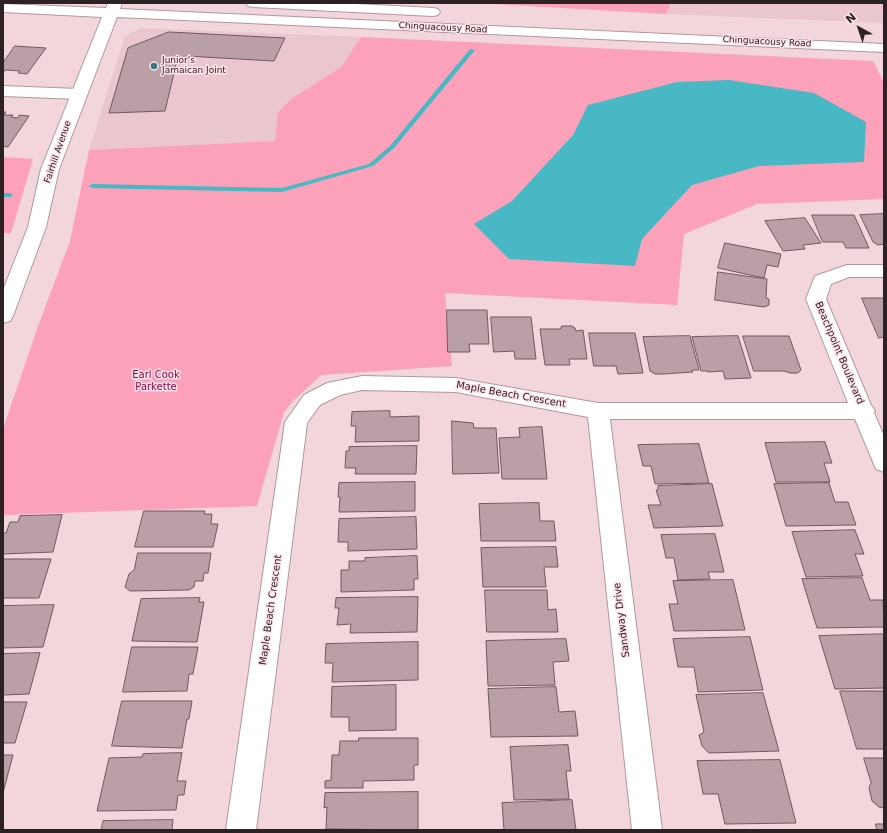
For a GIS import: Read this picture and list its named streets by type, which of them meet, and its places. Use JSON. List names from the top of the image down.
{
  "streets": {
    "street": [
      "Chinguacousy Road",
      "Fairhill Avenue",
      "Beachpoint Boulevard",
      "Maple Beach Crescent",
      "Sandway Drive"
    ]
  },
  "crossings": [
    ["Chinguacousy Road", "Fairhill Avenue"],
    ["Beachpoint Boulevard", "Maple Beach Crescent"],
    ["Maple Beach Crescent", "Sandway Drive"]
  ],
  "parks": ["Earl Cook Parkette"],
  "places": ["Junior's Jamaican Joint"],
  "north": "top left"
}
